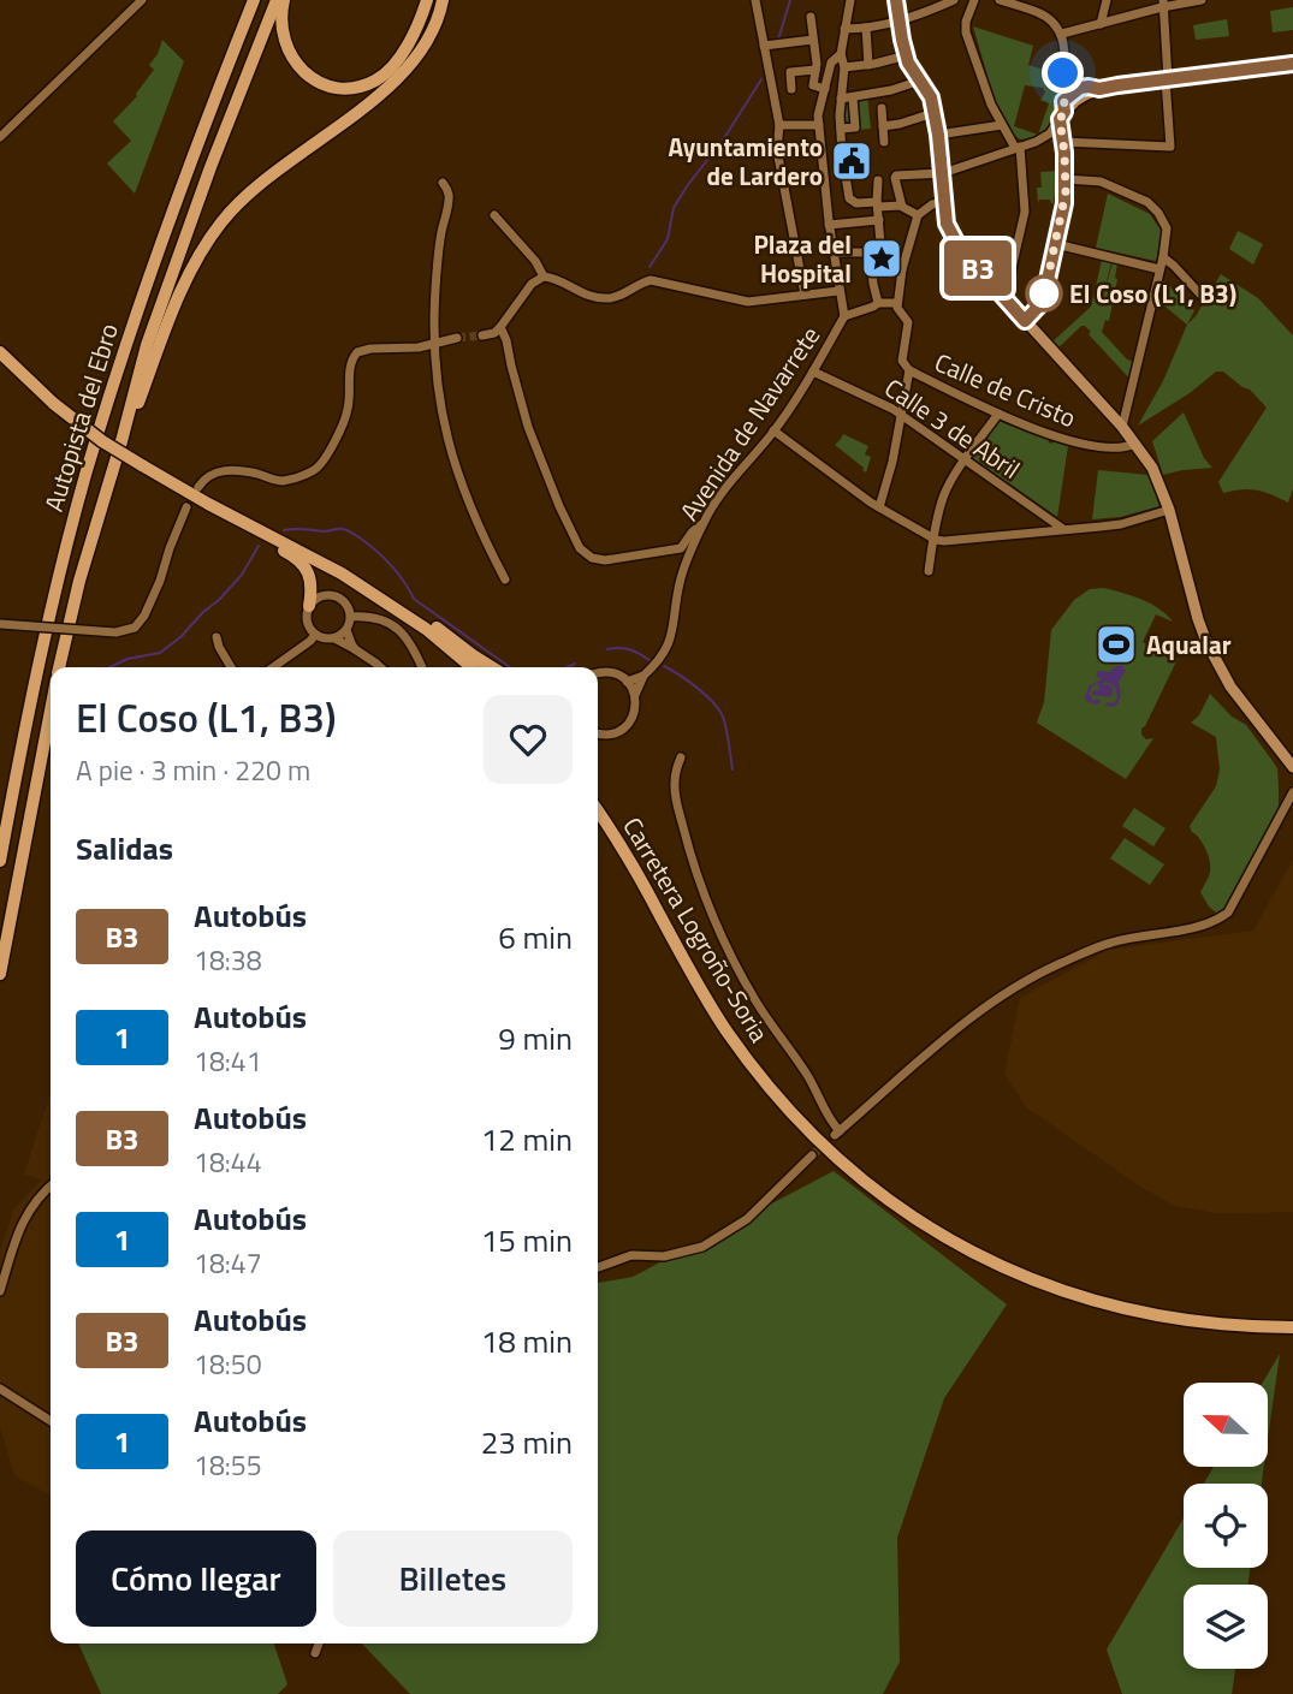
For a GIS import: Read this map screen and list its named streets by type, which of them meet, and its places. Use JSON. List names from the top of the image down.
{
  "streets": {
    "highway": ["Autopista del Ebro", "Carretera Logroño-Soria"],
    "street": ["Calle de Cristo", "Avenida de Navarrete", "Calle 3 de Abril"]
  },
  "crossings": [
    ["Avenida de Navarrete", "Calle 3 de Abril"]
  ],
  "places": {
    "public building": ["Ayuntamiento de Lardero"],
    "place": ["Plaza del Hospital"],
    "other": ["El Coso (L1, B3)"],
    "sports": ["Aqualar"]
  },
  "lines": ["bus line B3"],
  "north": "left",
  "page": {
    "on_map": "B3",
    "heading": [
      ["El Coso (L1, B3)", "A pie · 3 min · 220 m"],
      "Salidas"
    ],
    "list": [
      {
        "mark": "B3",
        "name": "Autobús",
        "note": "18:38",
        "value": "6 min"
      },
      {
        "mark": "1",
        "name": "Autobús",
        "note": "18:41",
        "value": "9 min"
      },
      {
        "mark": "B3",
        "name": "Autobús",
        "note": "18:44",
        "value": "12 min"
      },
      {
        "mark": "1",
        "name": "Autobús",
        "note": "18:47",
        "value": "15 min"
      },
      {
        "mark": "B3",
        "name": "Autobús",
        "note": "18:50",
        "value": "18 min"
      },
      {
        "mark": "1",
        "name": "Autobús",
        "note": "18:55",
        "value": "23 min"
      }
    ],
    "buttons": ["Cómo llegar", "Billetes"]
  }
}
